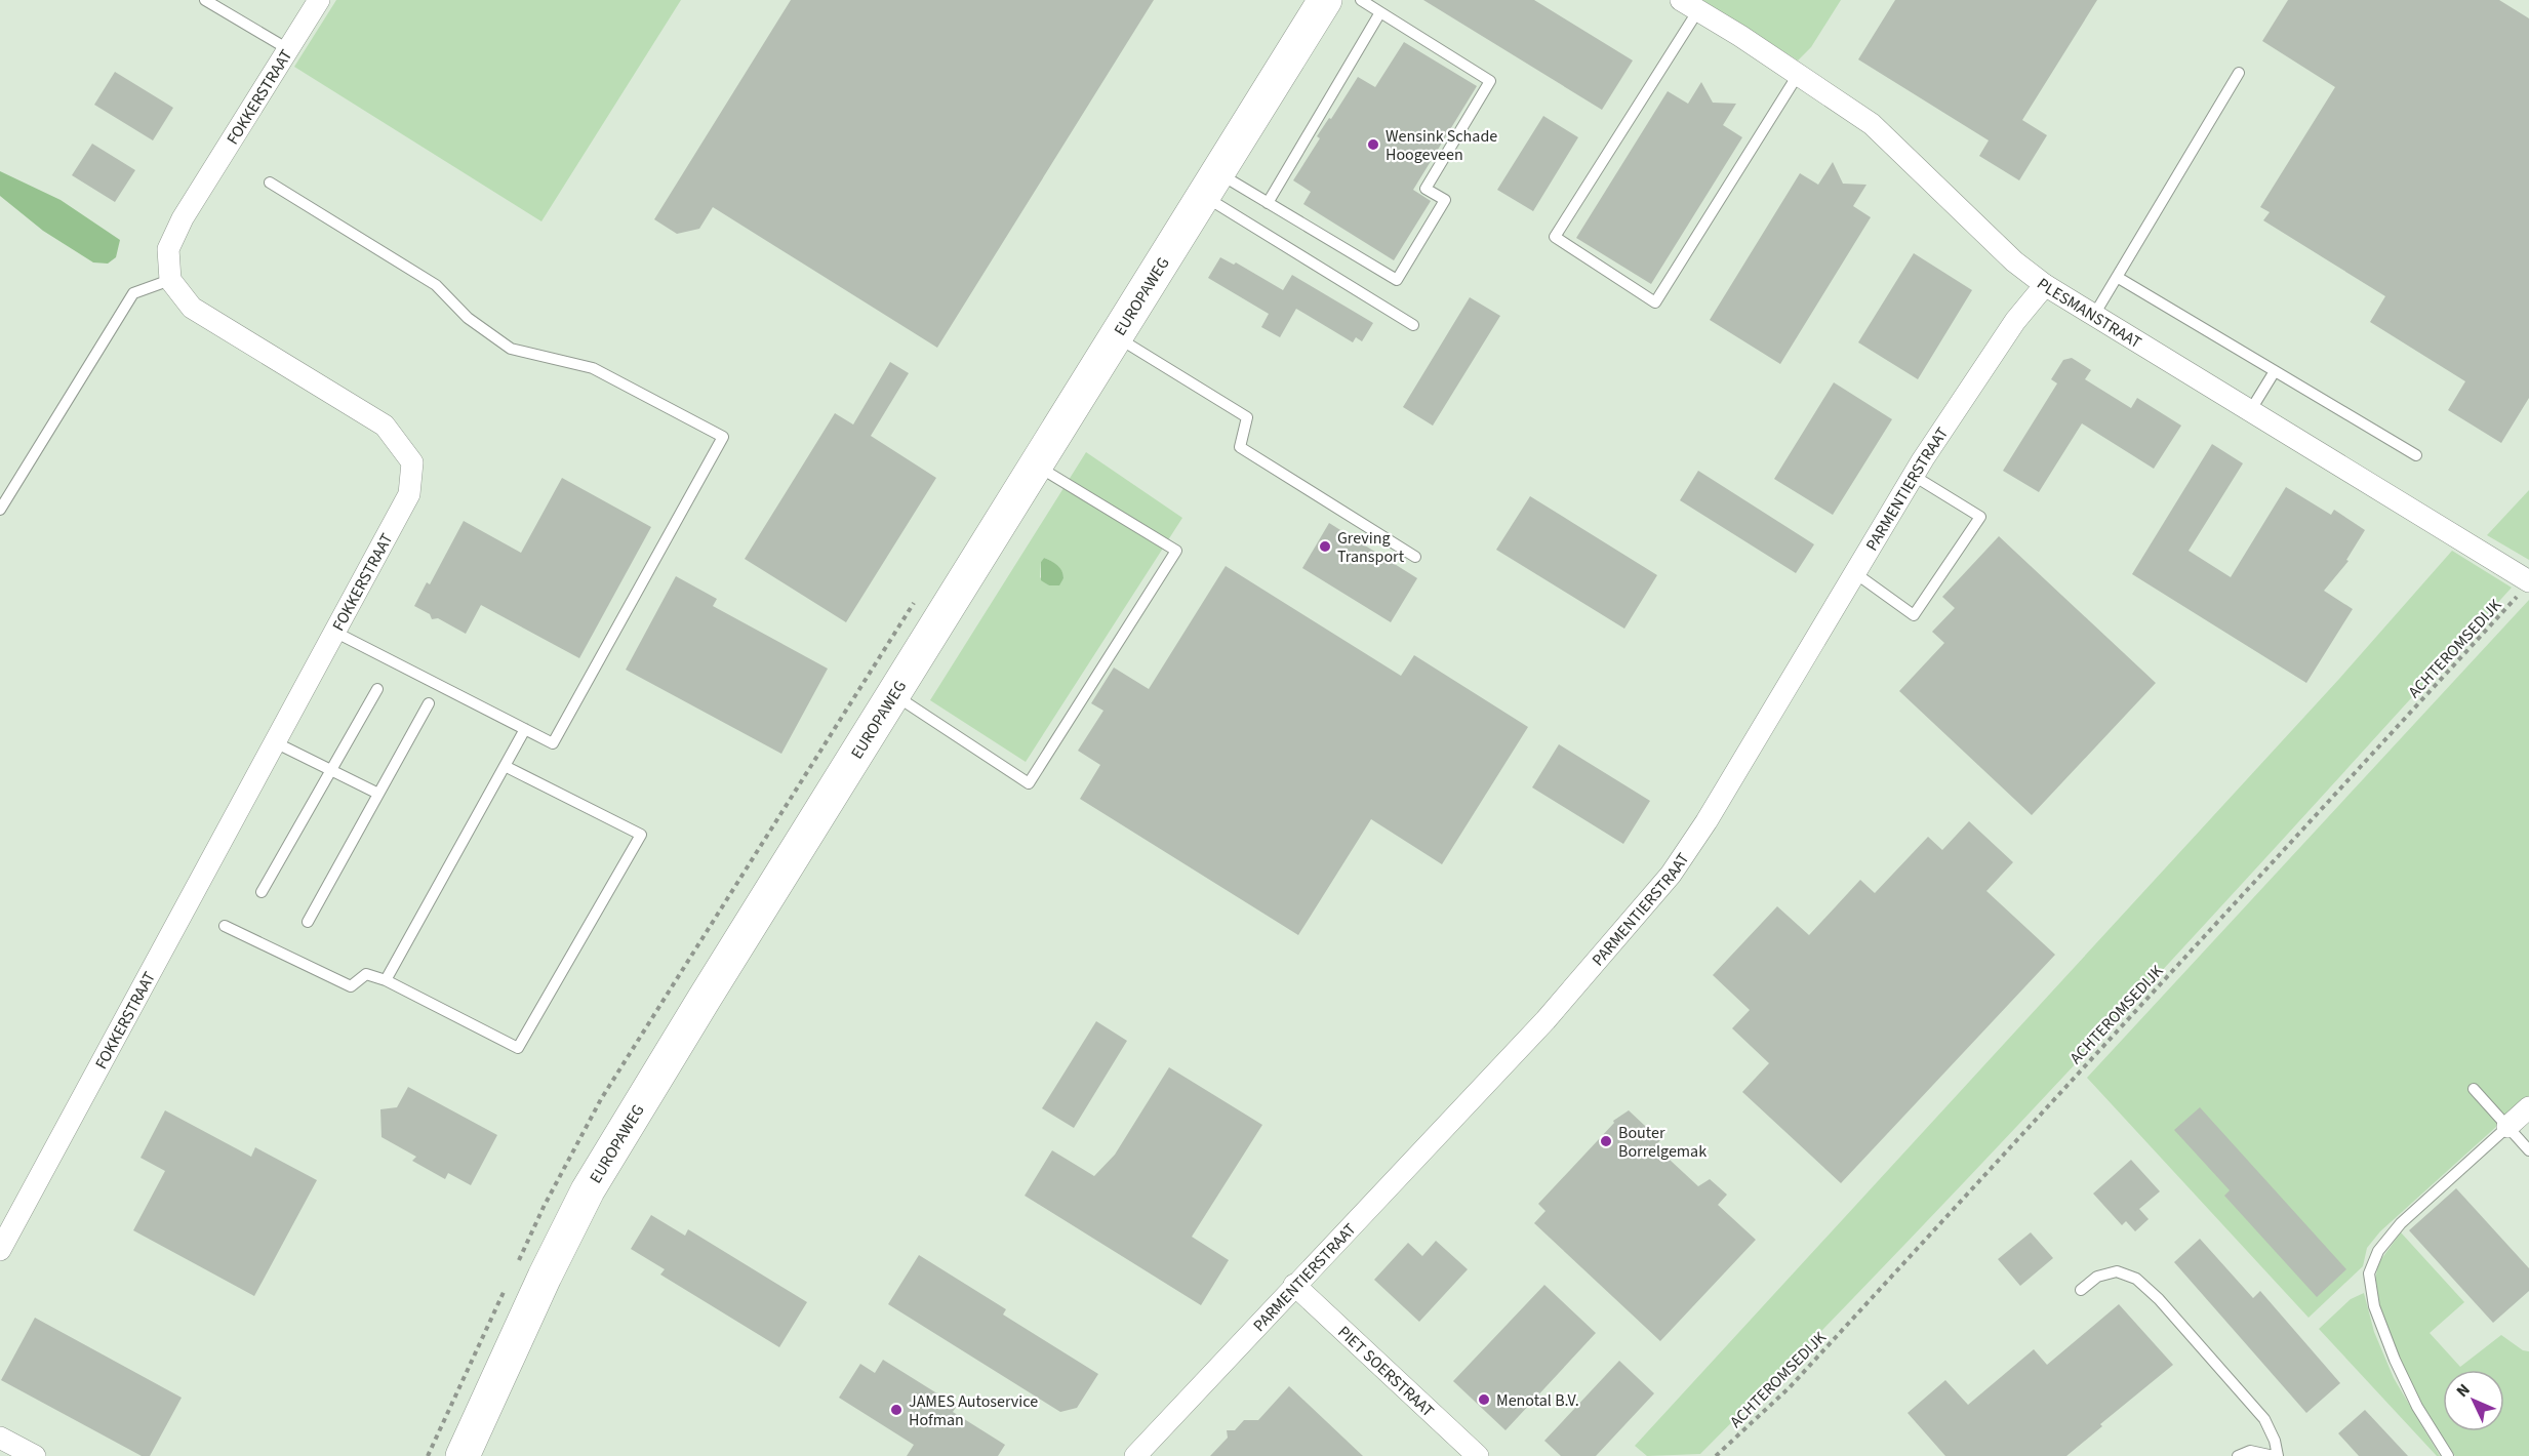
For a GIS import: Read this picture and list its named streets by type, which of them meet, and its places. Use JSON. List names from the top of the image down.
{
  "streets": {
    "main road": ["EUROPAWEG"],
    "street": [
      "FOKKERSTRAAT",
      "PLESMANSTRAAT",
      "PARMENTIERSTRAAT",
      "PIET SOERSTRAAT"
    ],
    "path": ["ACHTEROMSEDIJK"]
  },
  "crossings": [
    ["PLESMANSTRAAT", "PARMENTIERSTRAAT"],
    ["PLESMANSTRAAT", "ACHTEROMSEDIJK"],
    ["PARMENTIERSTRAAT", "PIET SOERSTRAAT"]
  ],
  "places": [
    "Wensink Schade Hoogeveen",
    "Greving Transport",
    "Bouter Borrelgemak",
    "Menotal B.V.",
    "JAMES Autoservice Hofman"
  ],
  "north": "top left"
}
